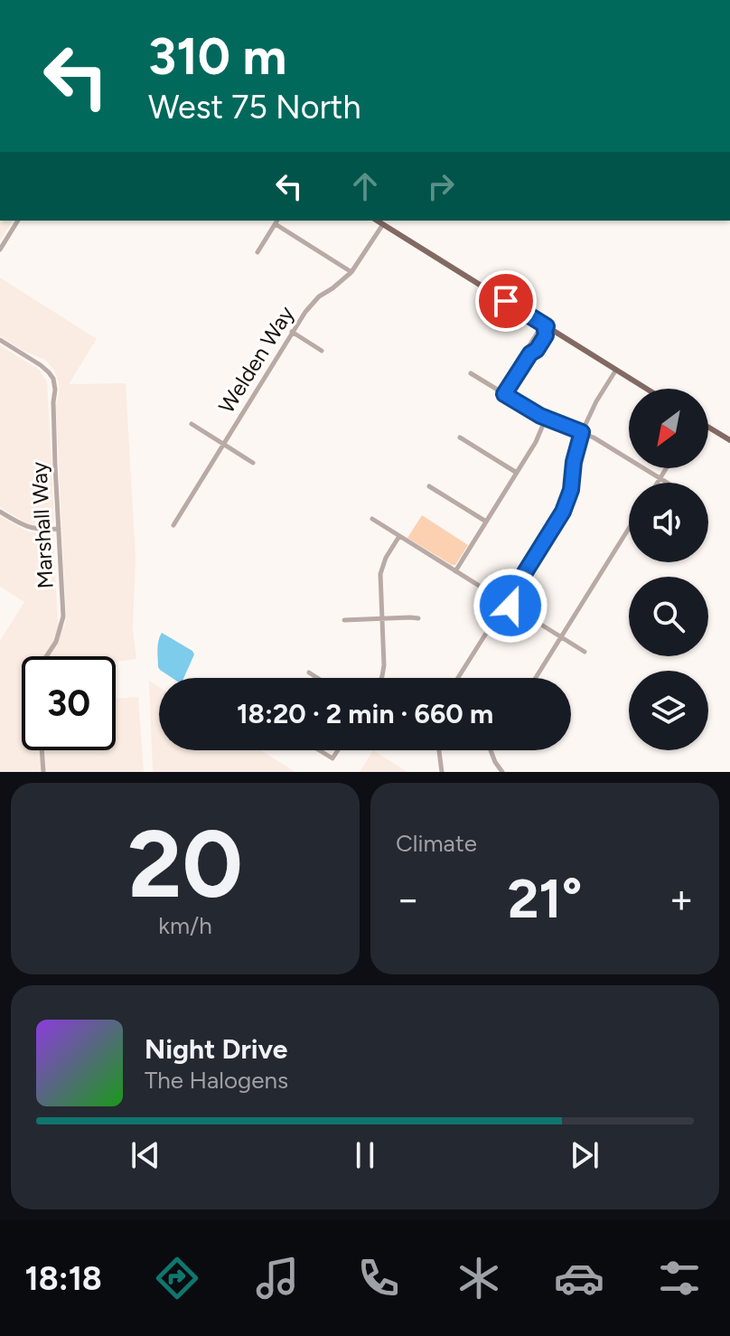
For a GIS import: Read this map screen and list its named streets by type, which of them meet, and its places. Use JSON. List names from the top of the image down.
{
  "streets": {
    "street": ["Welden Way", "Marshall Way"]
  },
  "north": "bottom left",
  "page": {
    "turn": ["310 m", "West 75 North"],
    "limit": "30",
    "trip": "18:20 · 2 min · 660 m",
    "tile": [
      ["20", "km/h"],
      "Climate"
    ],
    "heat": ["−", "21°", "+"],
    "song": ["Night Drive", "The Halogens"],
    "tabs": "18:18"
  }
}
